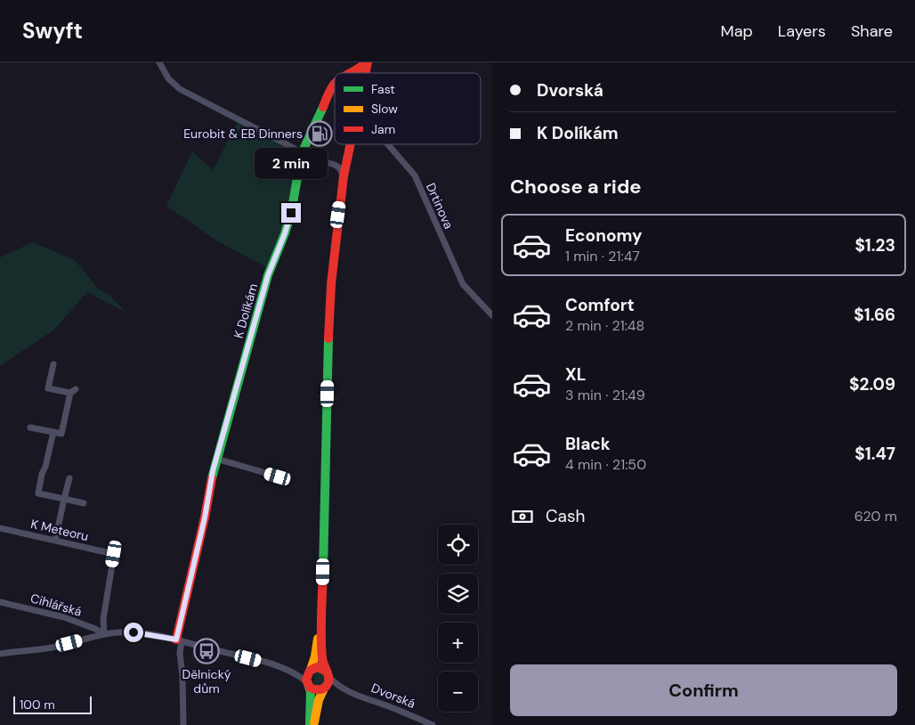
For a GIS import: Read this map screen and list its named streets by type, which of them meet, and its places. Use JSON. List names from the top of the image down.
{
  "streets": {
    "main road": ["K Dolíkám", "Dvorská"],
    "street": ["Drtinova", "K Meteoru", "Cihlářská"]
  },
  "crossings": [
    ["K Dolíkám", "Dvorská"],
    ["K Meteoru", "Cihlářská"],
    ["K Meteoru", "Dvorská"],
    ["Cihlářská", "Dvorská"]
  ],
  "places": {
    "fuel station": ["Eurobit & EB Dinners"],
    "bus stop": ["Dělnický dům"]
  },
  "legend": ["Fast", "Slow", "Jam"],
  "scale_bar": "100 m",
  "page": {
    "header": "Swyft",
    "nav": ["Map", "Layers", "Share"],
    "banner": ["Dvorská", "K Dolíkám"],
    "bubble": "2 min",
    "heading": "Choose a ride",
    "list": [
      {
        "name": "Economy",
        "note": "1 min · 21:47",
        "value": "$1.23"
      },
      {
        "name": "Comfort",
        "note": "2 min · 21:48",
        "value": "$1.66"
      },
      {
        "name": "XL",
        "note": "3 min · 21:49",
        "value": "$2.09"
      },
      {
        "name": "Black",
        "note": "4 min · 21:50",
        "value": "$1.47"
      }
    ],
    "pay": ["Cash", "620 m"],
    "map_buttons": ["+", "−"],
    "buttons": "Confirm",
    "scale": "100 m"
  }
}
